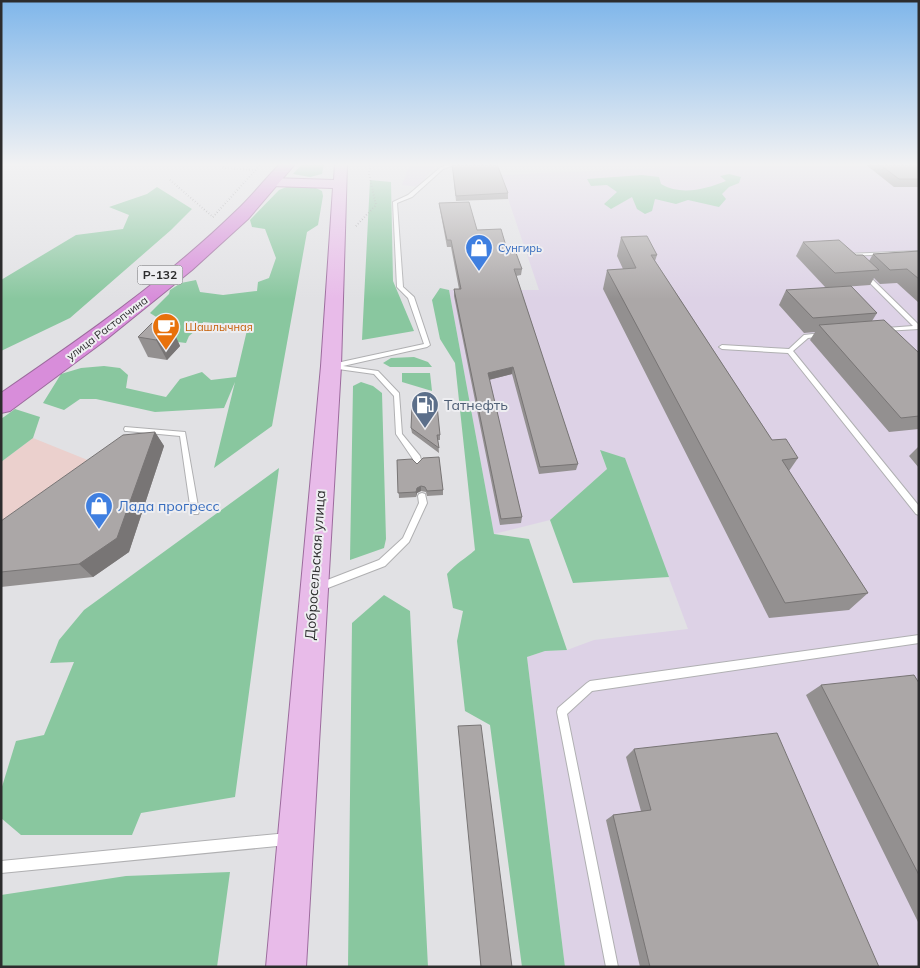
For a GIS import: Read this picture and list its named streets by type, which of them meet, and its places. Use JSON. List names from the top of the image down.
{
  "streets": {
    "highway": ["Р-132", "улица Растопчина"],
    "main road": ["Добросельская улица"]
  },
  "places": {
    "shop": ["Сунгирь", "Лада прогресс"],
    "cafe": ["Шашлычная"],
    "fuel station": ["Татнефть"]
  }
}
